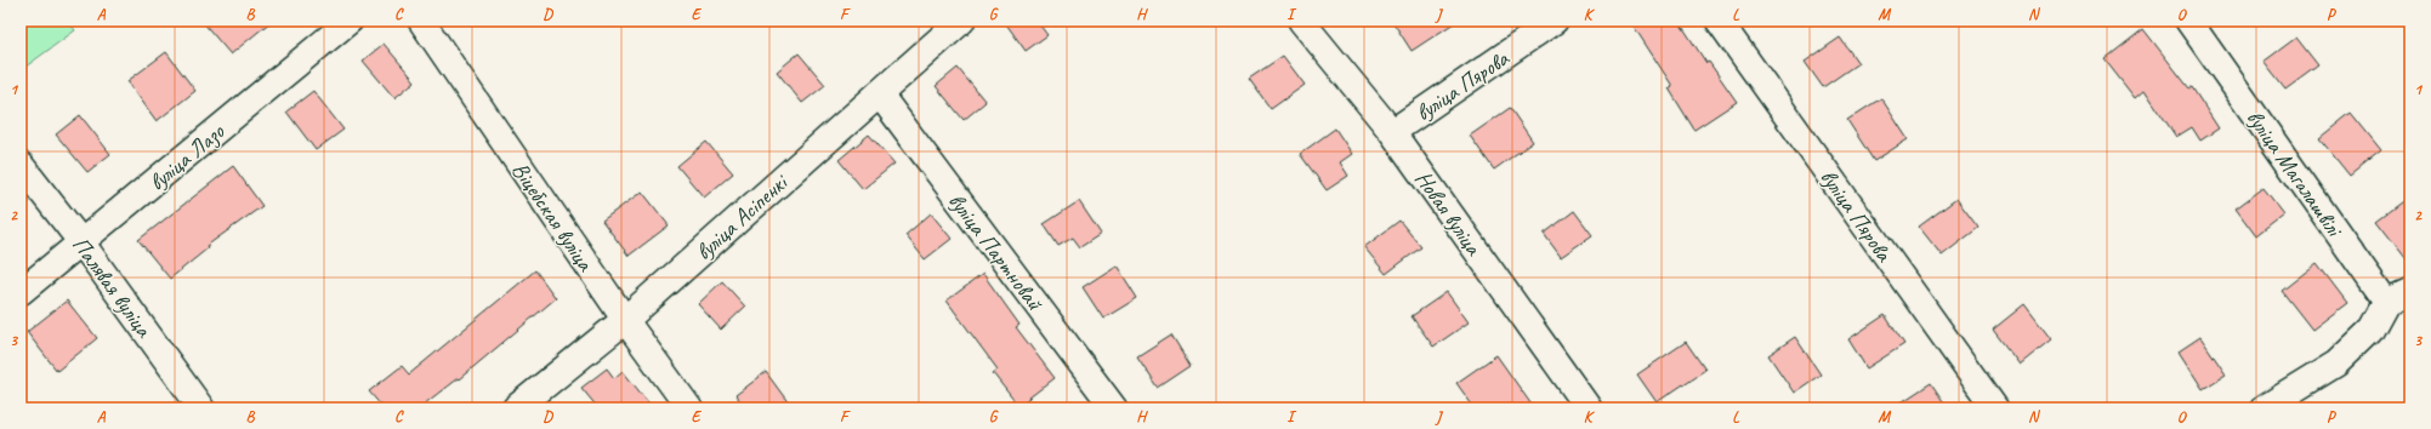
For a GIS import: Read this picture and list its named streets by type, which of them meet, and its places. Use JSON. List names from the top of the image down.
{
  "streets": {
    "street": [
      "вуліца Пярова",
      "вуліца Лазо",
      "вуліца Магалашвілі",
      "Новая вуліца",
      "Віцебская вуліца",
      "вуліца Асіпенкі",
      "вуліца Партновай",
      "Палявая вуліца"
    ]
  },
  "crossings": [
    ["вуліца Пярова", "Новая вуліца"],
    ["вуліца Лазо", "Палявая вуліца"],
    ["Віцебская вуліца", "вуліца Асіпенкі"],
    ["вуліца Асіпенкі", "вуліца Партновай"]
  ],
  "grid": {
    "columns": [
      "A",
      "B",
      "C",
      "D",
      "E",
      "F",
      "G",
      "H",
      "I",
      "J",
      "K",
      "L",
      "M",
      "N",
      "O",
      "P"
    ],
    "rows": ["1", "2", "3"]
  }
}
